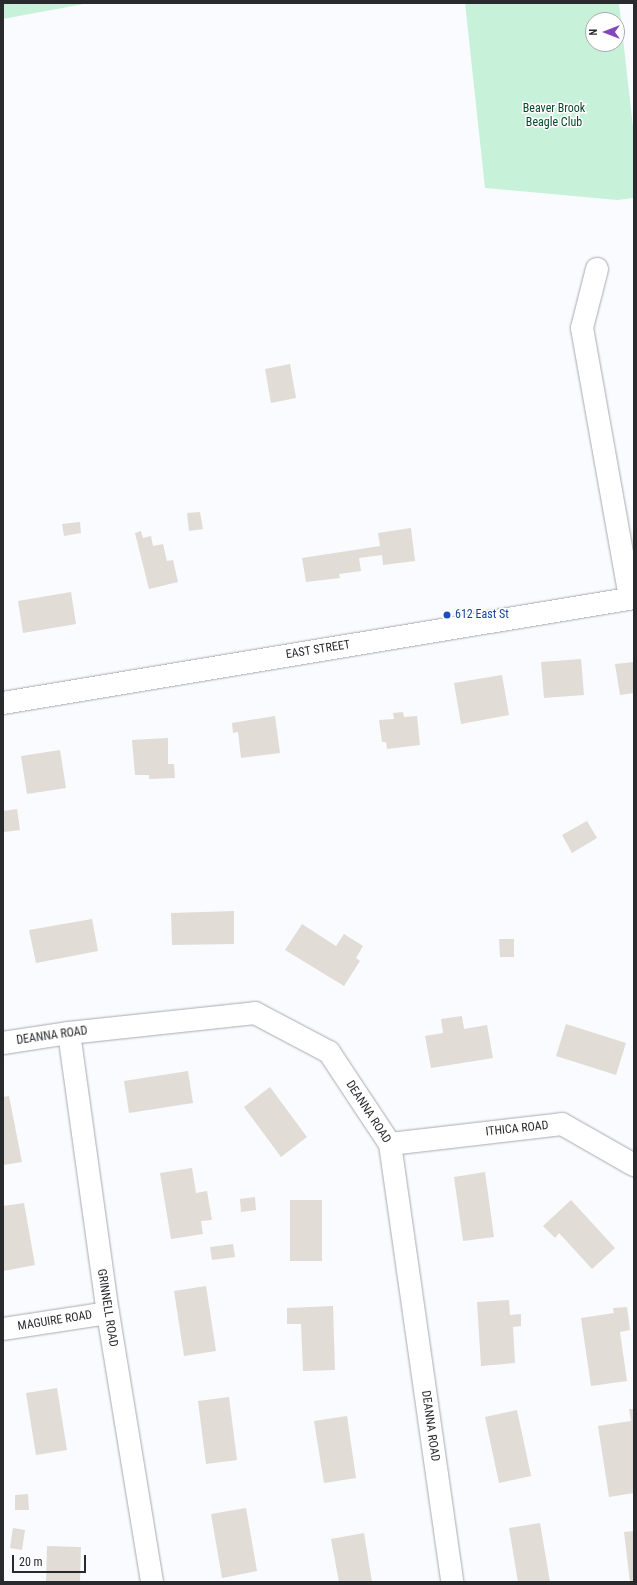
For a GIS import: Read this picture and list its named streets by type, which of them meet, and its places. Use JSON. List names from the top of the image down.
{
  "streets": {
    "street": [
      "EAST STREET",
      "DEANNA ROAD",
      "ITHICA ROAD",
      "GRINNELL ROAD",
      "MAGUIRE ROAD"
    ]
  },
  "crossings": [
    ["DEANNA ROAD", "ITHICA ROAD"],
    ["DEANNA ROAD", "GRINNELL ROAD"],
    ["GRINNELL ROAD", "MAGUIRE ROAD"]
  ],
  "parks": ["Beaver Brook Beagle Club"],
  "places": ["612 East St"],
  "scale_bar": "20 m",
  "north": "left"
}
